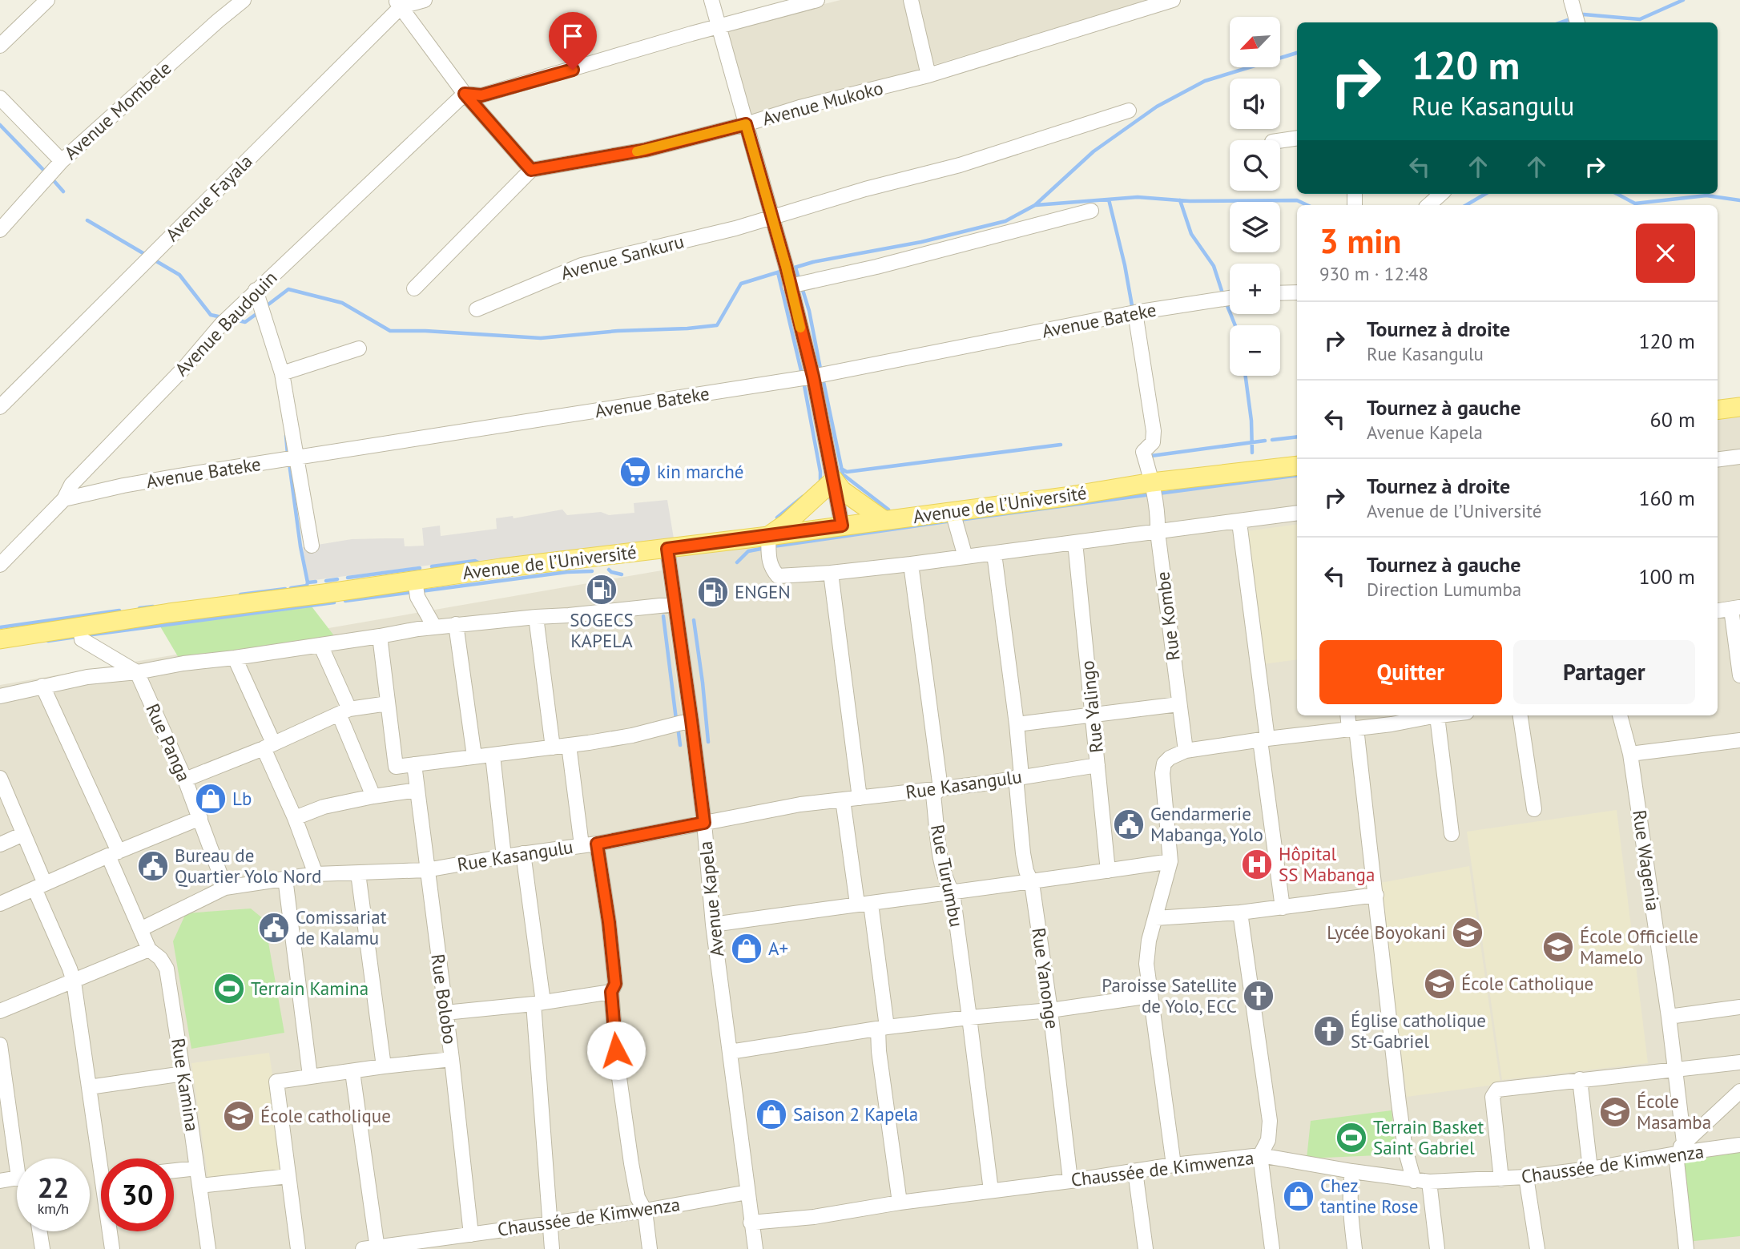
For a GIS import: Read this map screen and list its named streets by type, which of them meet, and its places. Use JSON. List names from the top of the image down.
{
  "streets": {
    "main road": ["Avenue de l’Université"],
    "street": [
      "Avenue Mukoko",
      "Avenue Mombele",
      "Avenue Fayala",
      "Avenue Sankuru",
      "Avenue Bateke",
      "Avenue Baudouin",
      "Rue Kombe",
      "Rue Yalingo",
      "Rue Panga",
      "Rue Kasangulu",
      "Rue Wagenia",
      "Rue Turumbu",
      "Avenue Kapela",
      "Rue Yanonge",
      "Rue Bolobo",
      "Rue Kamina",
      "Chaussée de Kimwenza"
    ]
  },
  "crossings": [
    ["Avenue Bateke", "Avenue Baudouin"],
    ["Avenue Bateke", "Rue Kombe"],
    ["Avenue de l’Université", "Rue Kombe"],
    ["Avenue de l’Université", "Avenue Kapela"],
    ["Rue Yalingo", "Rue Kasangulu"],
    ["Rue Panga", "Rue Kasangulu"],
    ["Rue Kasangulu", "Rue Turumbu"],
    ["Rue Kasangulu", "Avenue Kapela"],
    ["Rue Kasangulu", "Rue Yanonge"],
    ["Rue Kasangulu", "Rue Bolobo"],
    ["Rue Kasangulu", "Rue Kamina"],
    ["Rue Wagenia", "Chaussée de Kimwenza"],
    ["Rue Turumbu", "Chaussée de Kimwenza"],
    ["Avenue Kapela", "Chaussée de Kimwenza"],
    ["Rue Yanonge", "Chaussée de Kimwenza"],
    ["Rue Bolobo", "Chaussée de Kimwenza"]
  ],
  "places": {
    "supermarket": ["kin marché"],
    "fuel station": ["SOGECS KAPELA", "ENGEN"],
    "shop": [
      "Lb",
      "A+",
      "Saison 2 Kapela",
      "Chez tantine Rose"
    ],
    "public building": ["Gendarmerie Mabanga, Yolo", "Bureau de Quartier Yolo Nord", "Comissariat de Kalamu"],
    "hospital": ["Hôpital SS Mabanga"],
    "school or university": [
      "Lycée Boyokani",
      "École Officielle Mamelo",
      "École Catholique",
      "École Masamba",
      "École catholique"
    ],
    "sports": ["Terrain Kamina", "Terrain Basket Saint Gabriel"],
    "church": ["Paroisse Satellite de Yolo, ECC", "Église catholique St-Gabriel"]
  },
  "north": "bottom left",
  "page": {
    "map_buttons": ["+", "−"],
    "turn": ["120 m", "Rue Kasangulu"],
    "heading": ["3 min", "930 m · 12:48"],
    "list": [
      {
        "name": "Tournez à droite",
        "note": "Rue Kasangulu",
        "value": "120 m"
      },
      {
        "name": "Tournez à gauche",
        "note": "Avenue Kapela",
        "value": "60 m"
      },
      {
        "name": "Tournez à droite",
        "note": "Avenue de l’Université",
        "value": "160 m"
      },
      {
        "name": "Tournez à gauche",
        "note": "Direction Lumumba",
        "value": "100 m"
      }
    ],
    "buttons": ["Quitter", "Partager"],
    "speed": "22 km/h",
    "limit": "30"
  }
}
